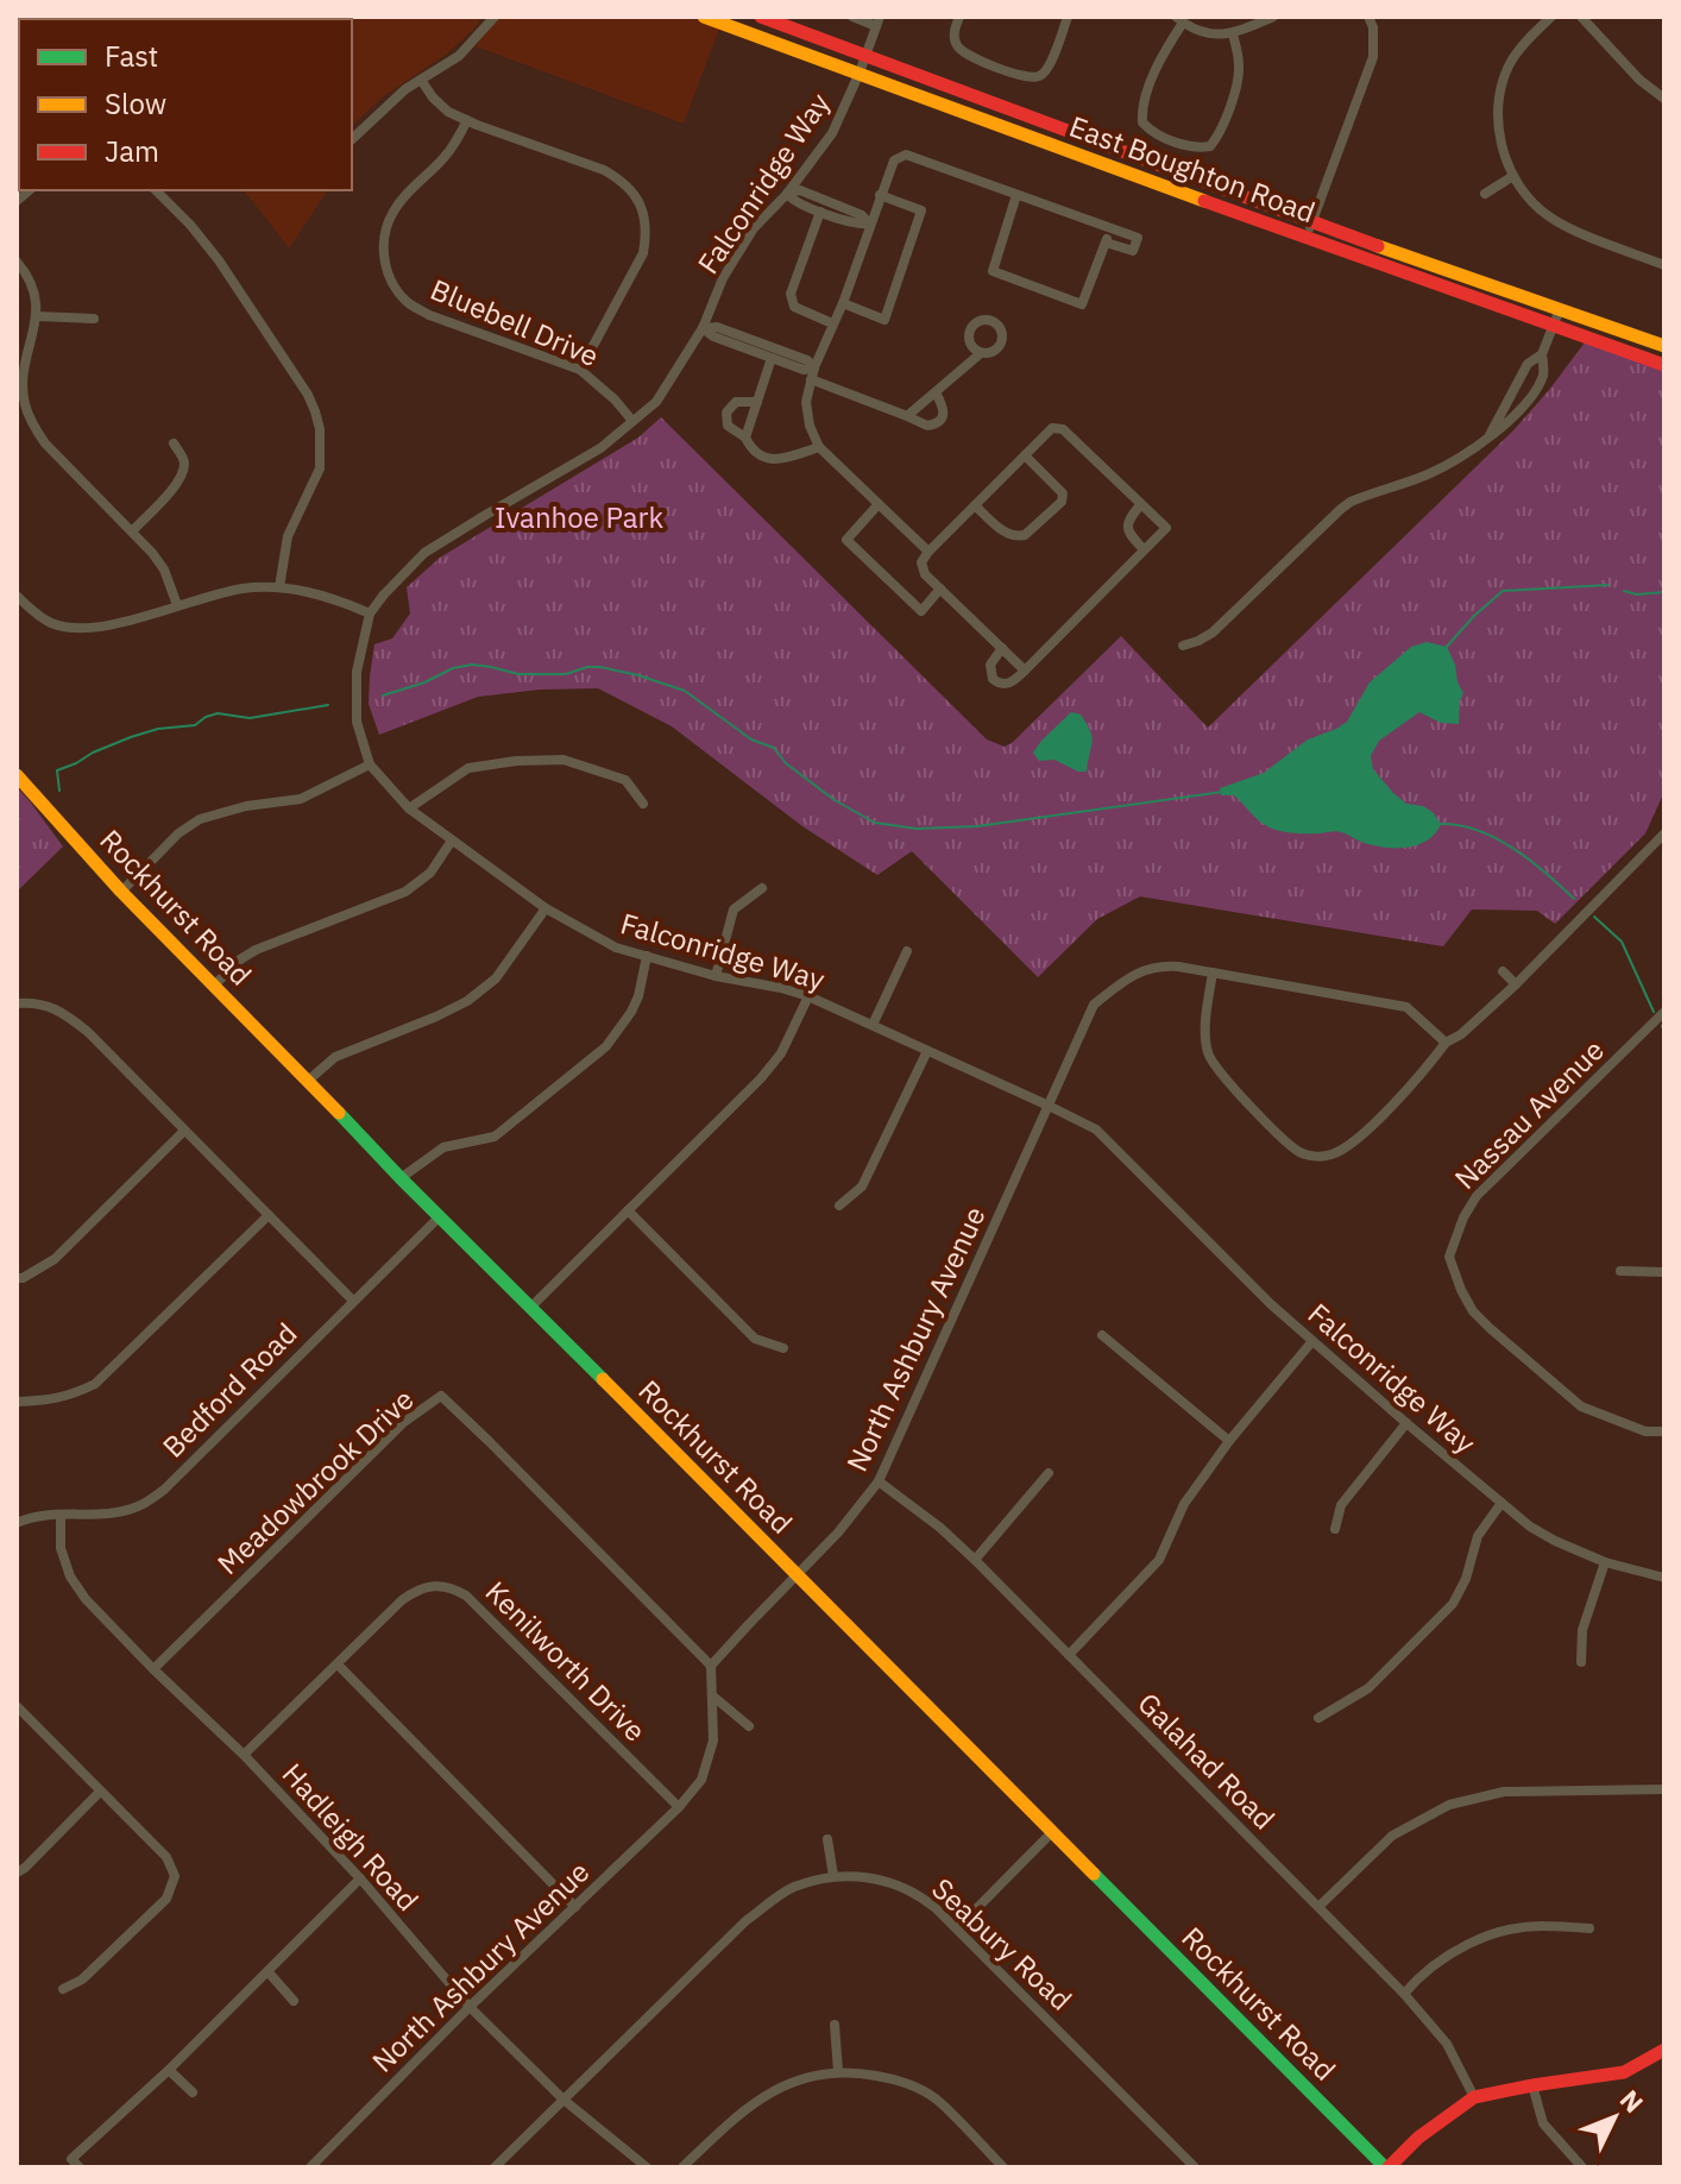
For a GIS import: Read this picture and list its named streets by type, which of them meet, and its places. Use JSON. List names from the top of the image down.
{
  "streets": {
    "street": [
      "East Boughton Road",
      "Falconridge Way",
      "Bluebell Drive",
      "Rockhurst Road",
      "Nassau Avenue",
      "North Ashbury Avenue",
      "Bedford Road",
      "Meadowbrook Drive",
      "Kenilworth Drive",
      "Galahad Road",
      "Hadleigh Road",
      "Seabury Road"
    ]
  },
  "crossings": [
    ["East Boughton Road", "Falconridge Way"],
    ["Falconridge Way", "Bluebell Drive"],
    ["Falconridge Way", "North Ashbury Avenue"],
    ["Rockhurst Road", "North Ashbury Avenue"],
    ["Rockhurst Road", "Bedford Road"],
    ["North Ashbury Avenue", "Meadowbrook Drive"],
    ["North Ashbury Avenue", "Kenilworth Drive"],
    ["North Ashbury Avenue", "Galahad Road"],
    ["North Ashbury Avenue", "Hadleigh Road"],
    ["Bedford Road", "Hadleigh Road"],
    ["Meadowbrook Drive", "Hadleigh Road"],
    ["Kenilworth Drive", "Hadleigh Road"],
    ["Hadleigh Road", "Seabury Road"]
  ],
  "parks": ["Ivanhoe Park"],
  "legend": ["Fast", "Slow", "Jam"],
  "north": "top right"
}
